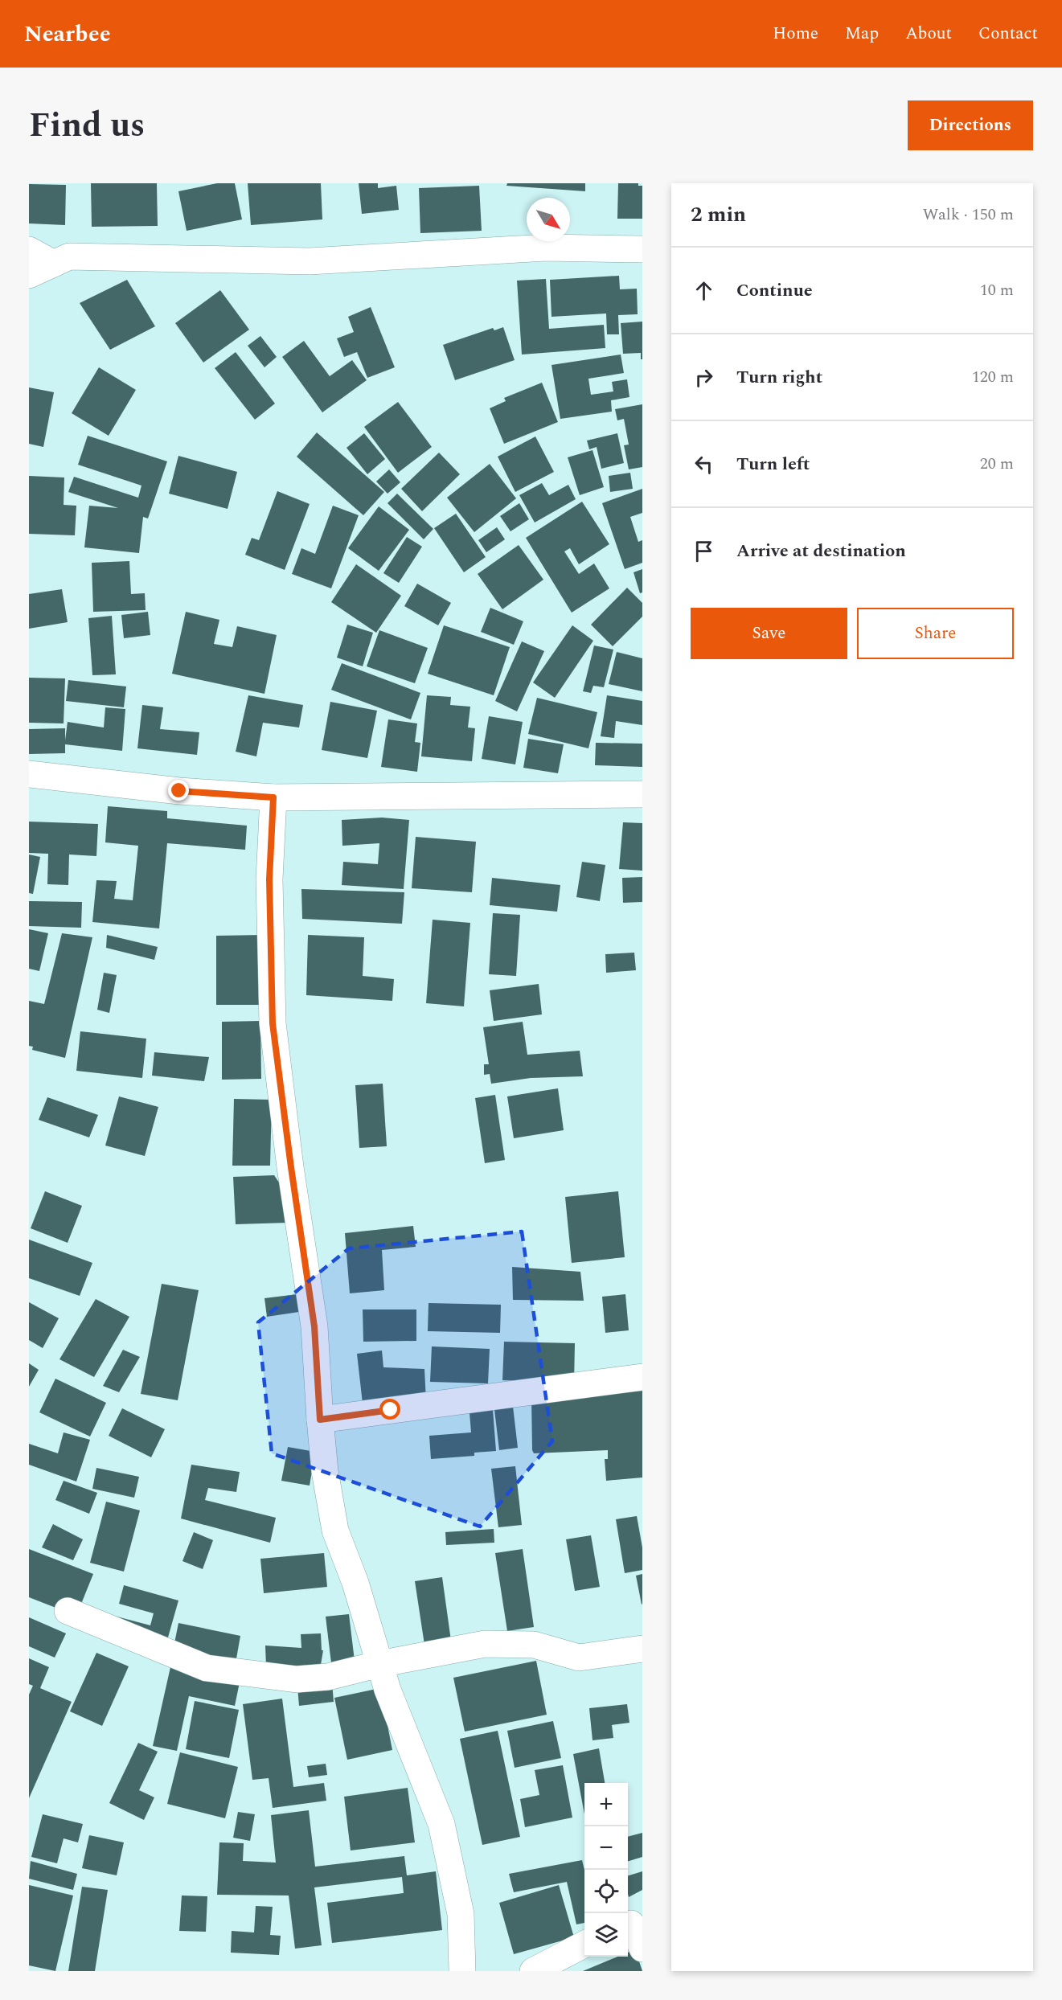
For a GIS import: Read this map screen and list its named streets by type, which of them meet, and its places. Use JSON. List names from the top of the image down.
{
  "north": "bottom right",
  "page": {
    "header": "Nearbee",
    "nav": [
      "Home",
      "Map",
      "About",
      "Contact"
    ],
    "title": "Find us",
    "buttons": [
      "Directions",
      ["Save", "Share"]
    ],
    "heading": ["2 min", "Walk · 150 m"],
    "list": [
      ["Continue", "10 m"],
      ["Turn right", "120 m"],
      ["Turn left", "20 m"],
      "Arrive at destination"
    ],
    "map_buttons": ["+", "−"]
  }
}
